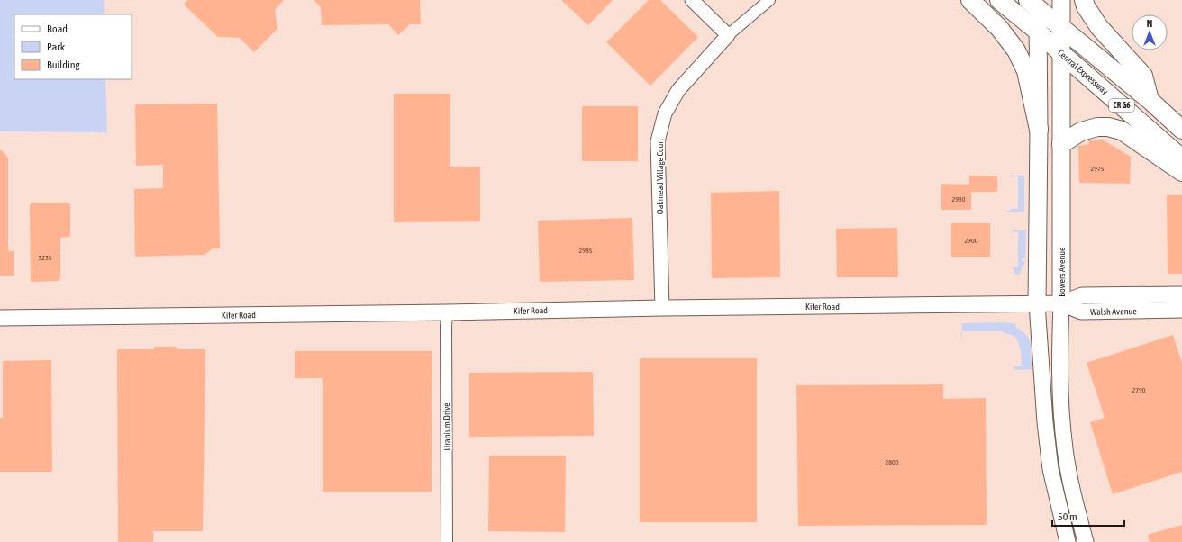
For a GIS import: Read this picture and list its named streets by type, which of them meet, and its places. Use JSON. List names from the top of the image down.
{
  "streets": {
    "highway": ["Central Expressway", "CR G6"],
    "main road": ["Bowers Avenue", "Kifer Road", "Walsh Avenue"],
    "street": ["Oakmead Village Court", "Uranium Drive"]
  },
  "crossings": [
    ["Central Expressway", "Bowers Avenue"],
    ["CR G6", "Bowers Avenue"],
    ["Oakmead Village Court", "Kifer Road"],
    ["Bowers Avenue", "Kifer Road"],
    ["Bowers Avenue", "Walsh Avenue"],
    ["Kifer Road", "Walsh Avenue"],
    ["Kifer Road", "Uranium Drive"]
  ],
  "house_numbers": [
    "2975",
    "2930",
    "2900",
    "2985",
    "3235",
    "2790",
    "2800"
  ],
  "legend": ["Road", "Park", "Building"],
  "scale_bar": "50 m",
  "north": "top"
}
